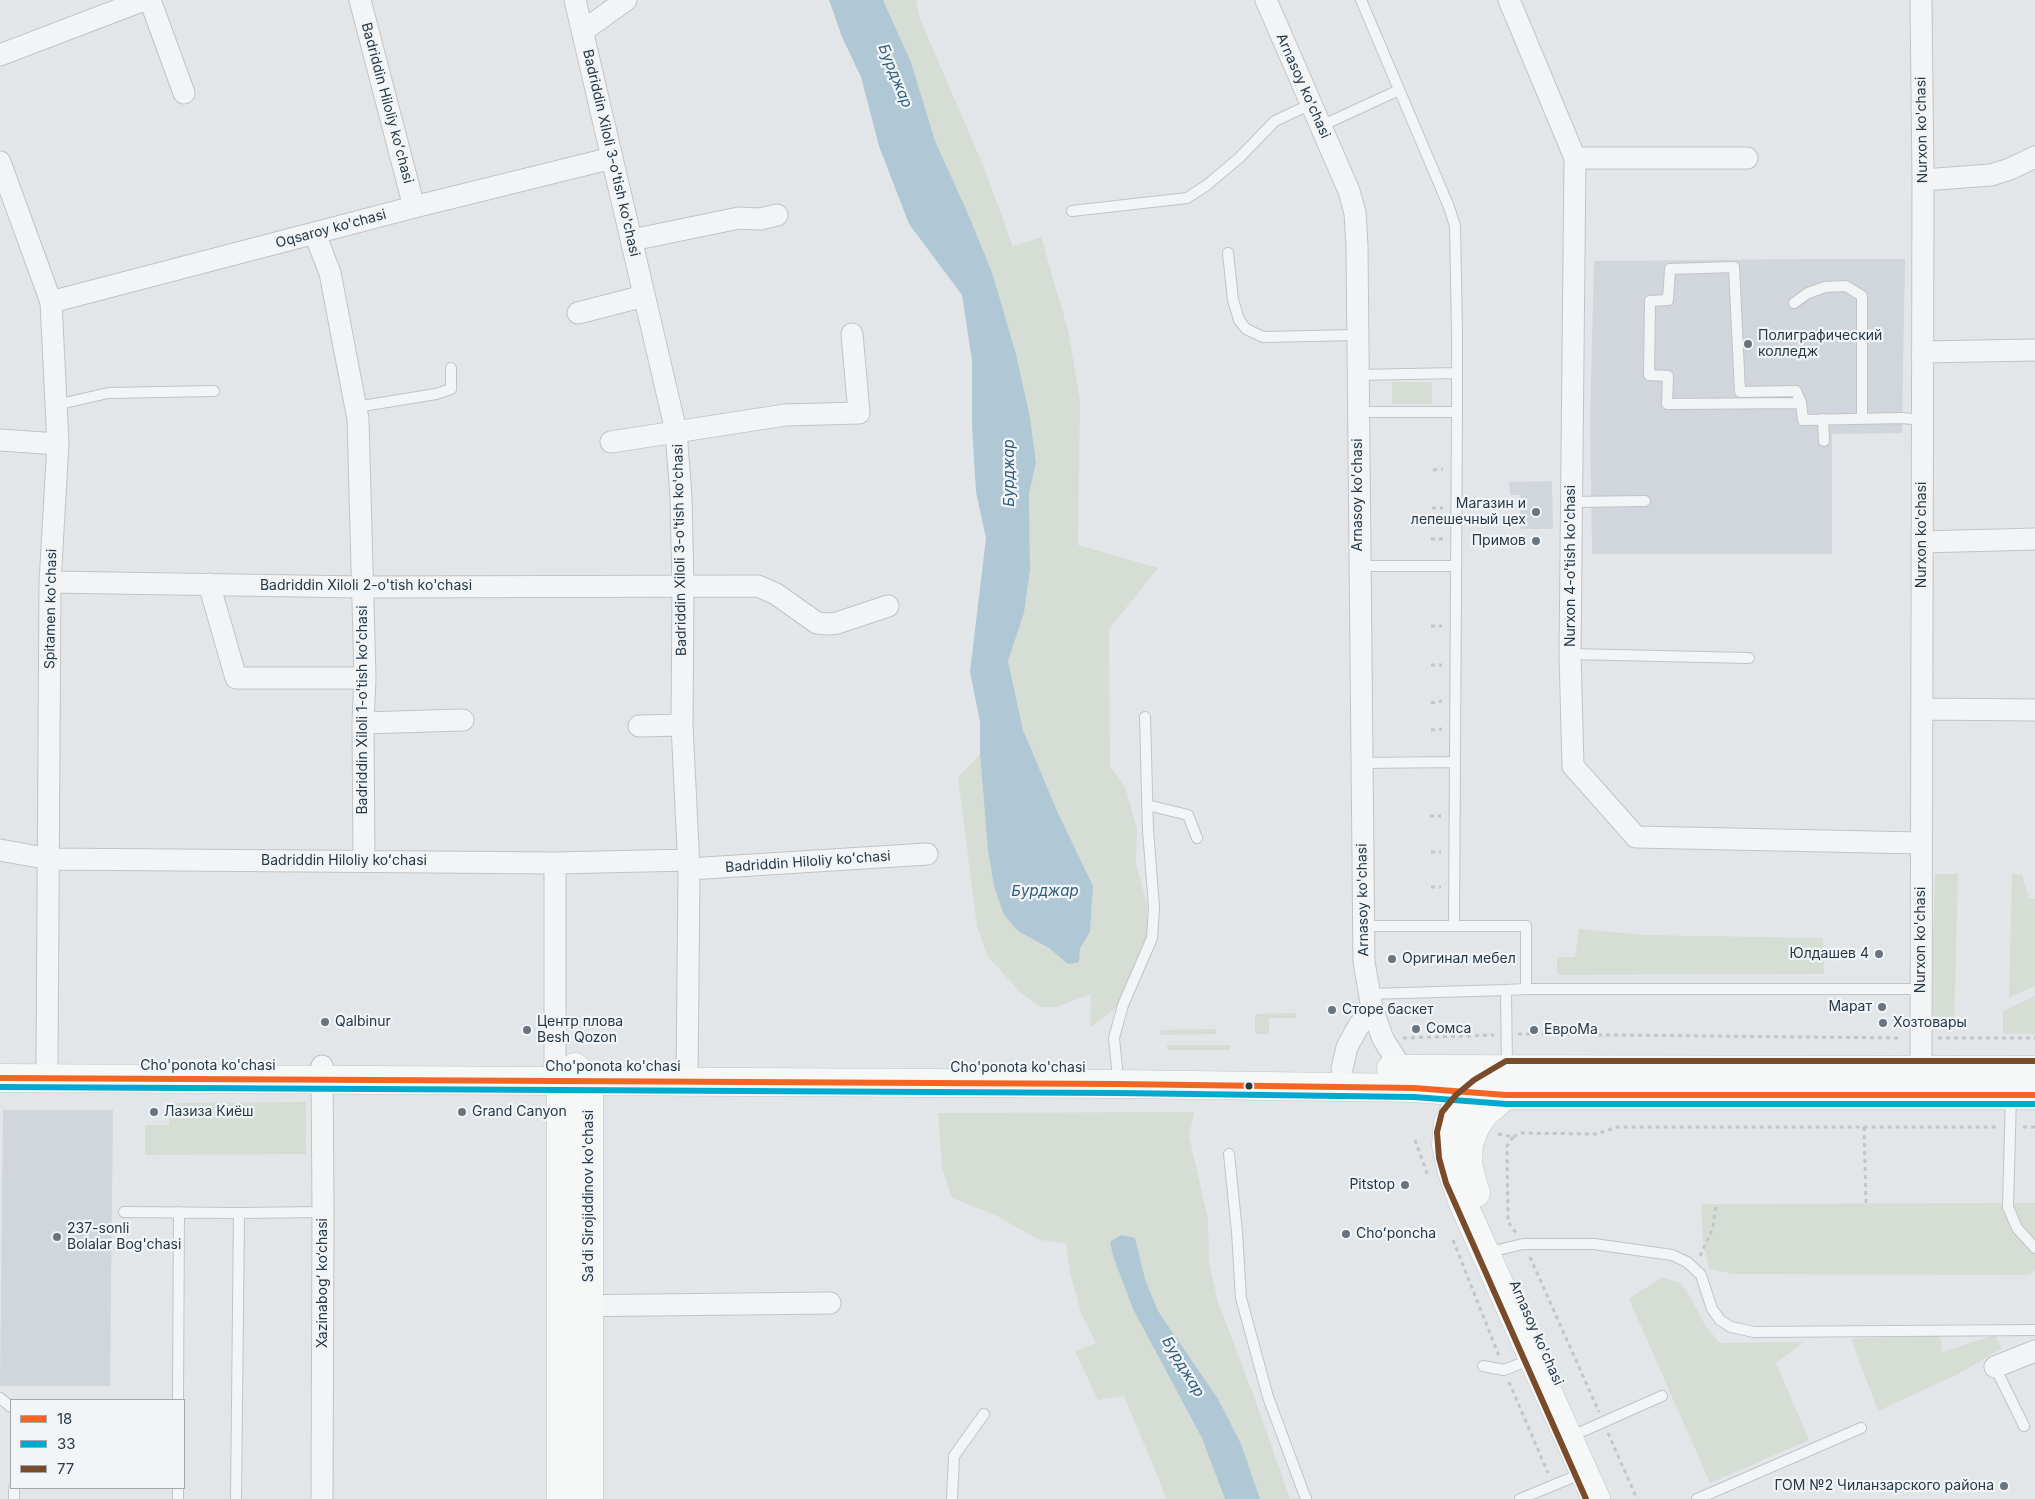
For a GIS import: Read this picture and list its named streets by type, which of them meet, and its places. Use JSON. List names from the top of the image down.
{
  "streets": {
    "main road": ["Arnasoy ko'chasi", "Cho'ponota ko'chasi", "Sa'di Sirojiddinov ko'chasi"],
    "street": [
      "Badriddin Hiloliy koʻchasi",
      "Nurxon ko'chasi",
      "Badriddin Xiloli 3-o'tish ko'chasi",
      "Oqsaroy ko'chasi",
      "Nurxon 4-o'tish ko'chasi",
      "Badriddin Xiloli 2-o'tish ko'chasi",
      "Spitamen ko'chasi",
      "Badriddin Xiloli 1-o'tish ko'chasi",
      "Xazinabog‘ ko‘chasi"
    ]
  },
  "crossings": [
    ["Arnasoy ko'chasi", "Cho'ponota ko'chasi"],
    ["Badriddin Hiloliy koʻchasi", "Badriddin Xiloli 3-o'tish ko'chasi"],
    ["Badriddin Hiloliy koʻchasi", "Oqsaroy ko'chasi"],
    ["Badriddin Hiloliy koʻchasi", "Spitamen ko'chasi"],
    ["Badriddin Hiloliy koʻchasi", "Badriddin Xiloli 1-o'tish ko'chasi"],
    ["Nurxon ko'chasi", "Nurxon 4-o'tish ko'chasi"],
    ["Nurxon ko'chasi", "Cho'ponota ko'chasi"],
    ["Badriddin Xiloli 3-o'tish ko'chasi", "Oqsaroy ko'chasi"],
    ["Badriddin Xiloli 3-o'tish ko'chasi", "Badriddin Xiloli 2-o'tish ko'chasi"],
    ["Badriddin Xiloli 3-o'tish ko'chasi", "Cho'ponota ko'chasi"],
    ["Oqsaroy ko'chasi", "Spitamen ko'chasi"],
    ["Oqsaroy ko'chasi", "Badriddin Xiloli 1-o'tish ko'chasi"],
    ["Badriddin Xiloli 2-o'tish ko'chasi", "Spitamen ko'chasi"],
    ["Badriddin Xiloli 2-o'tish ko'chasi", "Badriddin Xiloli 1-o'tish ko'chasi"],
    ["Spitamen ko'chasi", "Cho'ponota ko'chasi"],
    ["Cho'ponota ko'chasi", "Sa'di Sirojiddinov ko'chasi"],
    ["Cho'ponota ko'chasi", "Xazinabog‘ ko‘chasi"]
  ],
  "water": ["Бурджар"],
  "places": [
    "Полиграфический колледж",
    "Магазин и лепешечный цех",
    "Примов",
    "Юлдашев 4",
    "Оригинал мебел",
    "Марат",
    "Сторе баскет",
    "Qalbinur",
    "Хозтовары",
    "Сомса",
    "Центр плова Besh Qozon",
    "ЕвроМа",
    "Лазиза Киёш",
    "Grand Canyon",
    "Pitstop",
    "Choʻponcha",
    "237-sonli Bolalar Bog'chasi",
    "ГОМ №2 Чиланзарского района"
  ],
  "lines": ["transit line 77", "transit line 18", "transit line 33"],
  "legend": ["18", "33", "77"]
}
